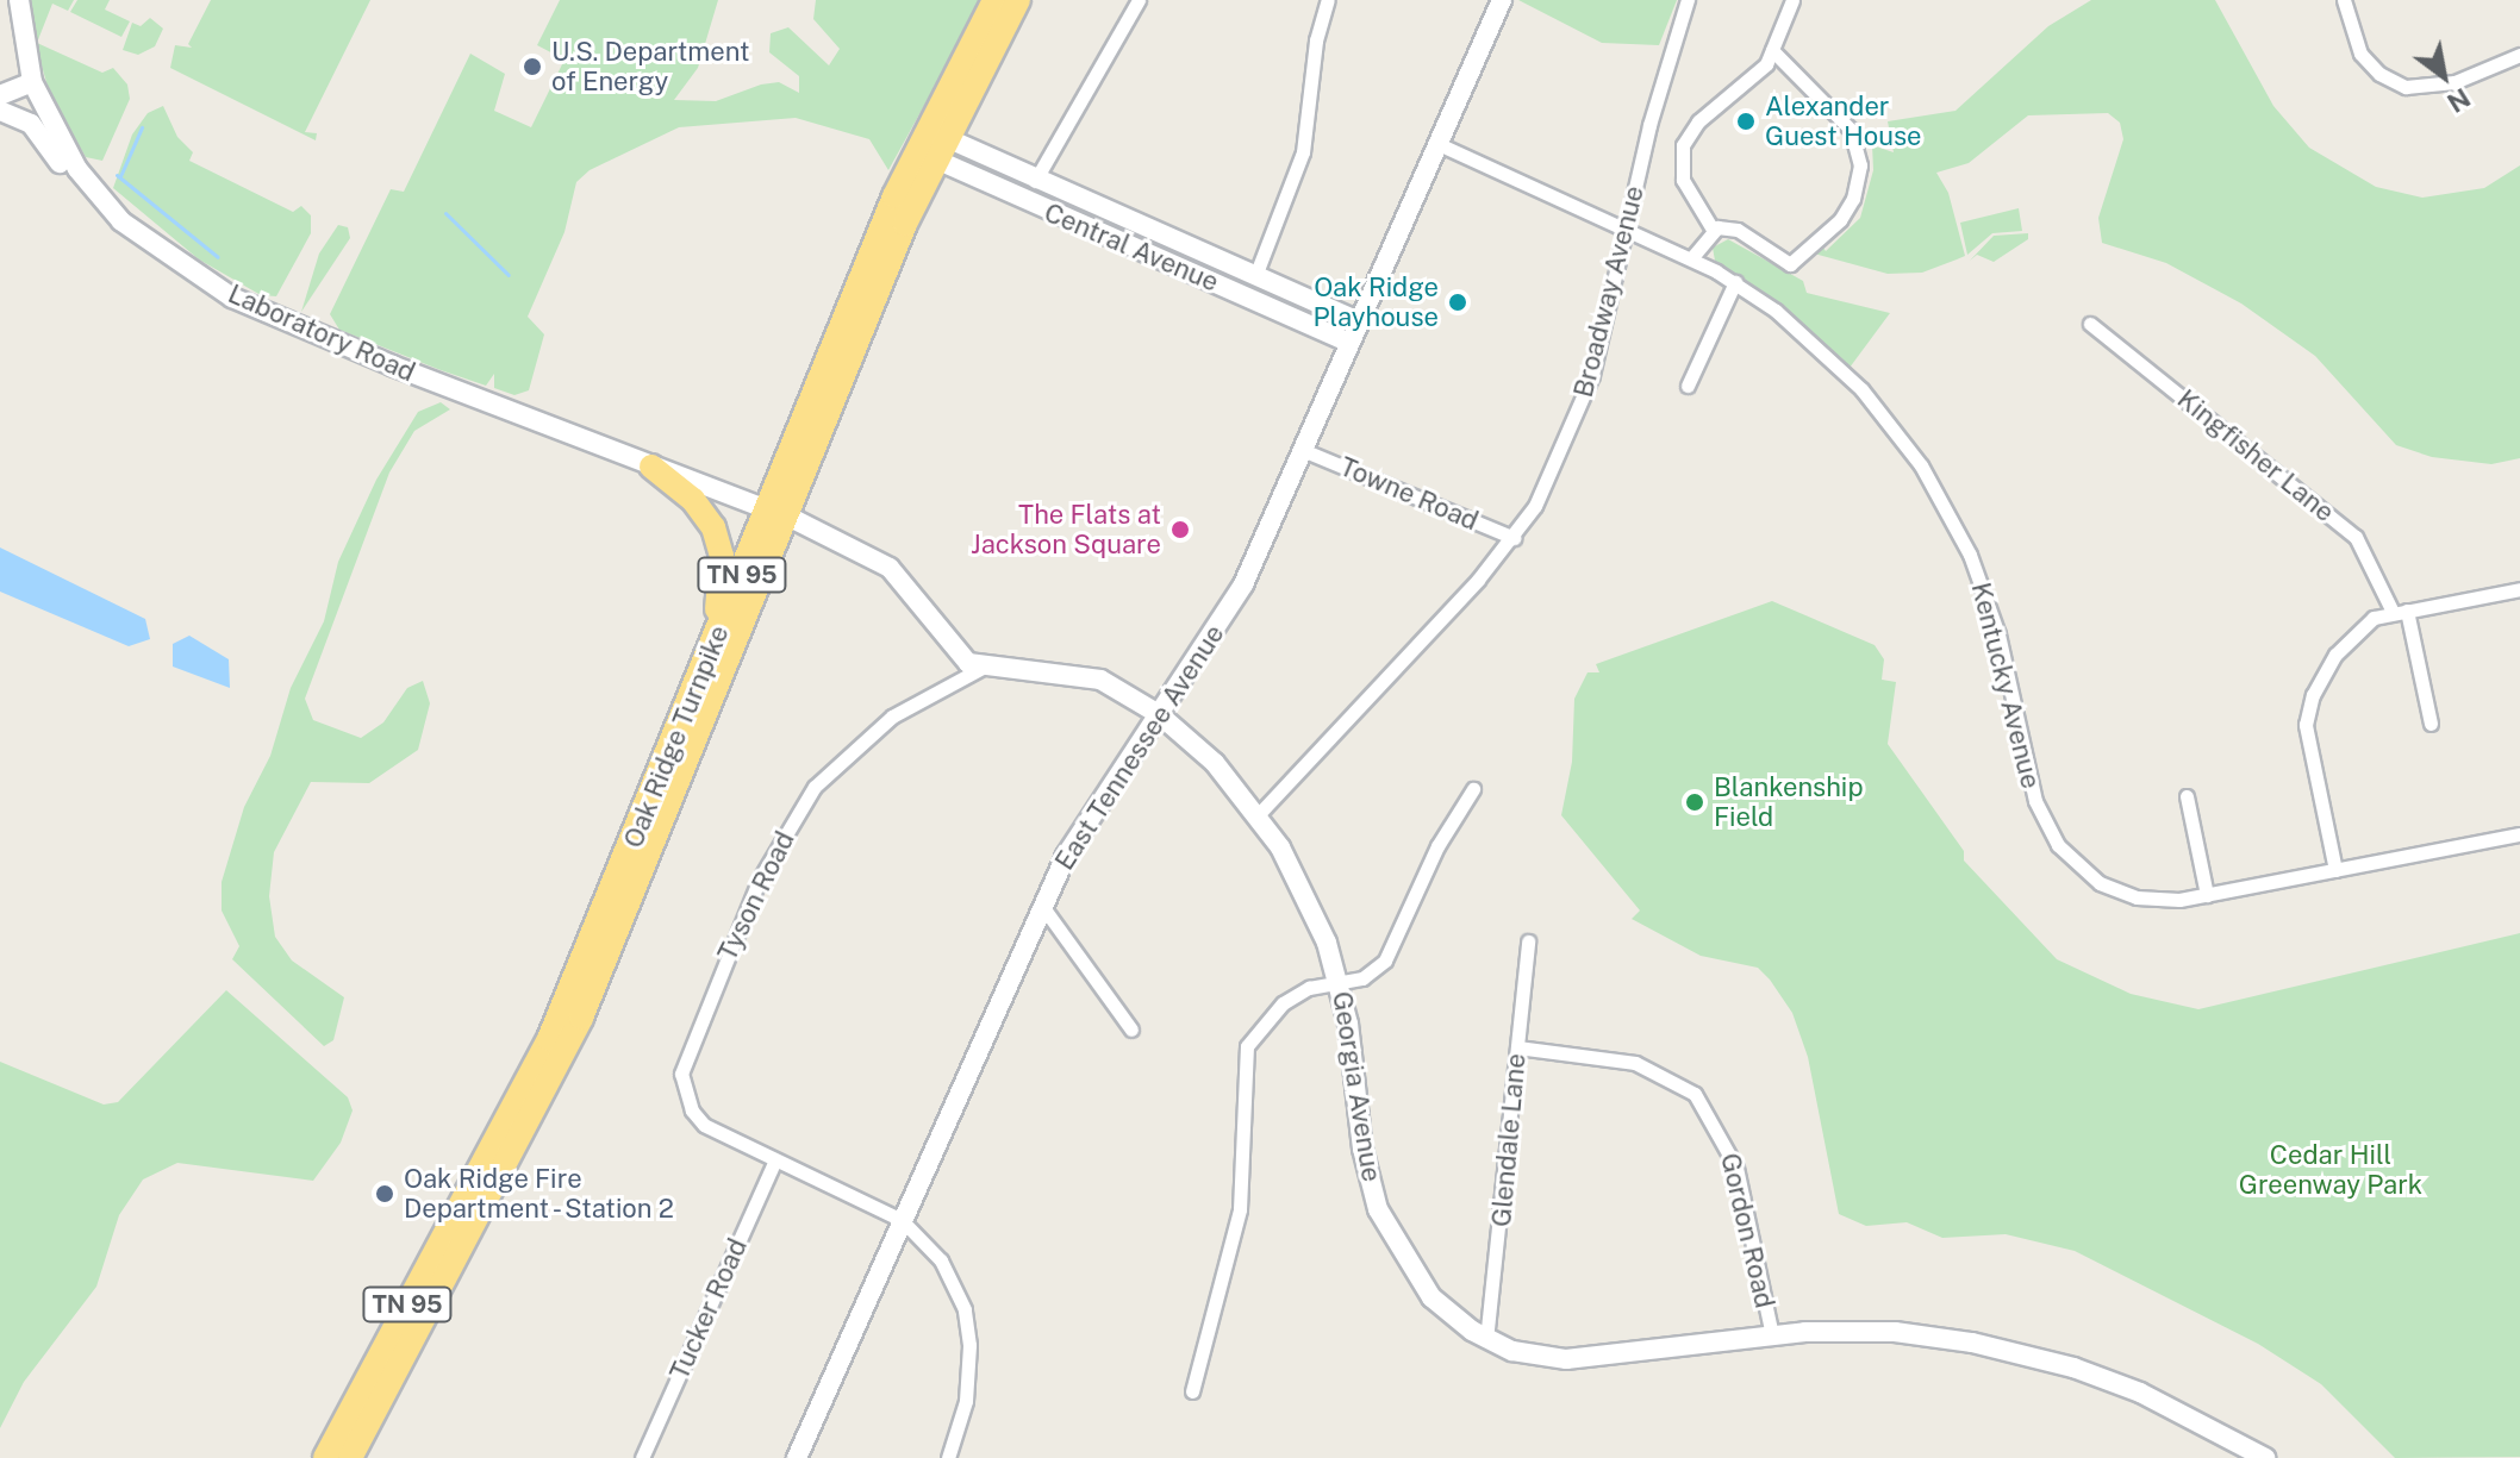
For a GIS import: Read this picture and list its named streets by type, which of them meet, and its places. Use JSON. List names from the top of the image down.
{
  "streets": {
    "highway": ["TN 95", "Oak Ridge Turnpike"],
    "street": [
      "Central Avenue",
      "Broadway Avenue",
      "Laboratory Road",
      "Kingfisher Lane",
      "Towne Road",
      "Kentucky Avenue",
      "East Tennessee Avenue",
      "Tyson Road",
      "Georgia Avenue",
      "Glendale Lane",
      "Gordon Road",
      "Tucker Road"
    ]
  },
  "crossings": [
    ["Central Avenue", "Oak Ridge Turnpike"],
    ["Central Avenue", "East Tennessee Avenue"],
    ["Broadway Avenue", "Towne Road"],
    ["Broadway Avenue", "Kentucky Avenue"],
    ["Broadway Avenue", "Georgia Avenue"],
    ["Laboratory Road", "Oak Ridge Turnpike"],
    ["Towne Road", "East Tennessee Avenue"],
    ["Kentucky Avenue", "East Tennessee Avenue"],
    ["East Tennessee Avenue", "Tyson Road"],
    ["East Tennessee Avenue", "Georgia Avenue"],
    ["Tyson Road", "Georgia Avenue"],
    ["Tyson Road", "Tucker Road"],
    ["Georgia Avenue", "Glendale Lane"],
    ["Georgia Avenue", "Gordon Road"],
    ["Glendale Lane", "Gordon Road"]
  ],
  "parks": ["Cedar Hill Greenway Park"],
  "places": [
    "U.S. Department of Energy",
    "Alexander Guest House",
    "Oak Ridge Playhouse",
    "The Flats at Jackson Square",
    "Blankenship Field",
    "Oak Ridge Fire Department - Station 2"
  ],
  "north": "bottom right"
}
